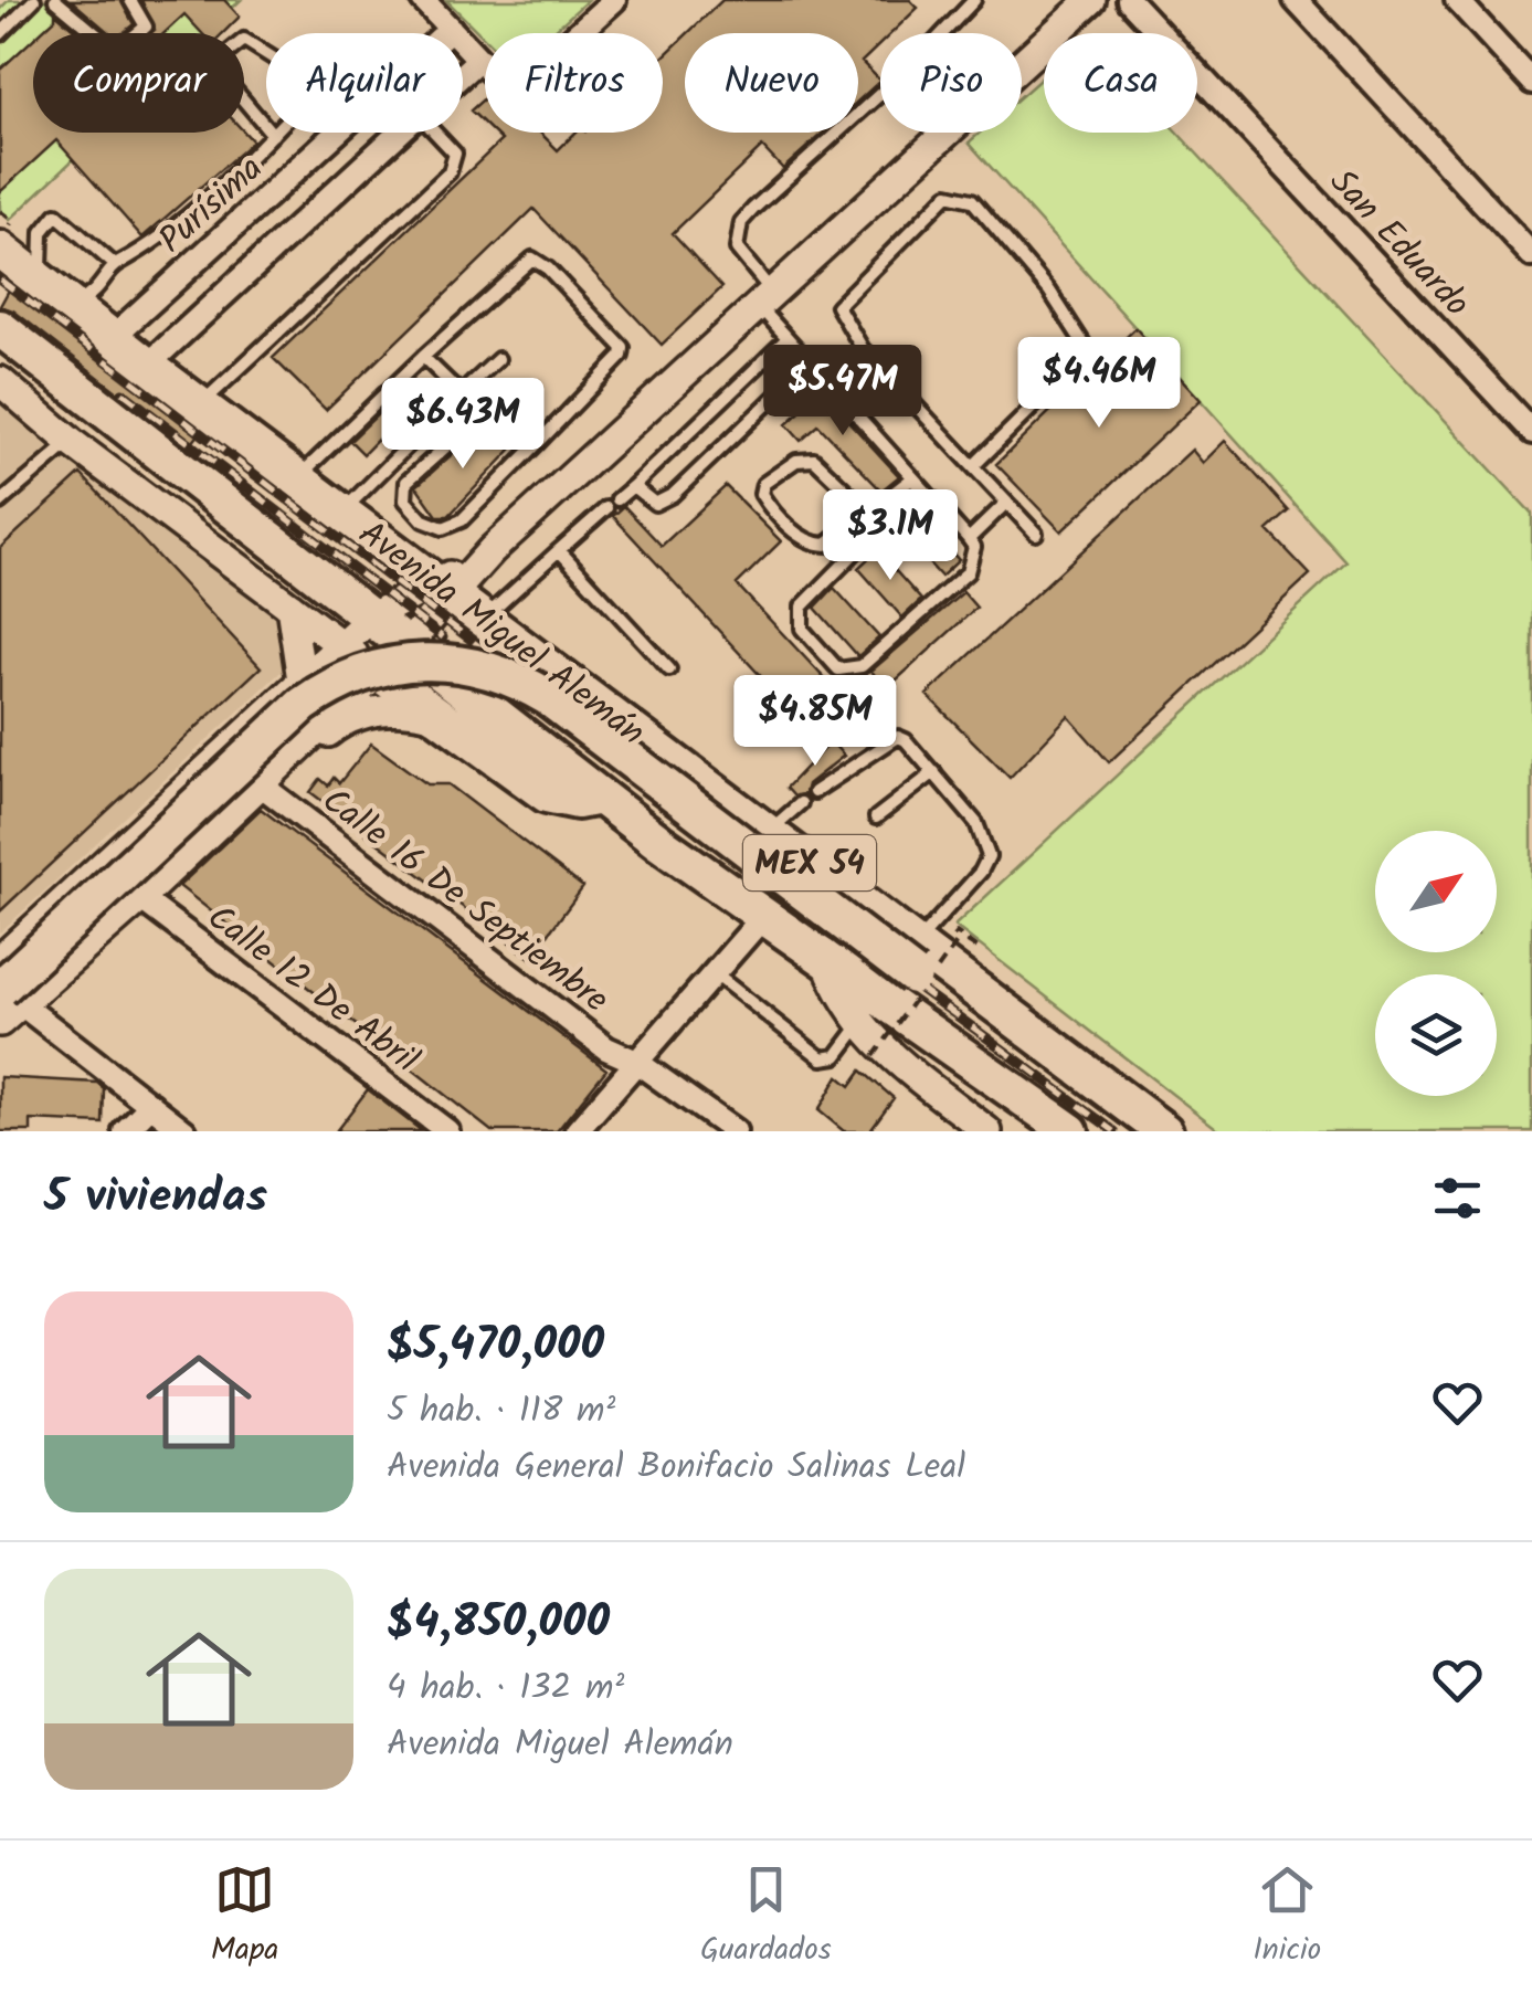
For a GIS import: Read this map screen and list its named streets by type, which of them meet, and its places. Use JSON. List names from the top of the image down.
{
  "streets": {
    "highway": ["Avenida Miguel Alemán", "MEX 54"],
    "street": [
      "Purísima",
      "San Eduardo",
      "Calle 16 De Septiembre",
      "Calle 12 De Abril"
    ]
  },
  "crossings": [
    ["Purísima", "Avenida Miguel Alemán"]
  ],
  "north": "top right",
  "page": {
    "chip": [
      "Comprar",
      "Alquilar",
      "Filtros",
      "Nuevo",
      "Piso",
      "Casa"
    ],
    "price": [
      "$4.46M",
      "$5.47M",
      "$6.43M",
      "$3.1M",
      "$4.85M"
    ],
    "heading": "5 viviendas",
    "list": [
      {
        "name": "$5,470,000",
        "note": "5 hab. · 118 m² · Avenida General Bonifacio Salinas Leal"
      },
      {
        "name": "$4,850,000",
        "note": "4 hab. · 132 m² · Avenida Miguel Alemán"
      }
    ],
    "tabs": ["Mapa", "Guardados", "Inicio"]
  }
}
